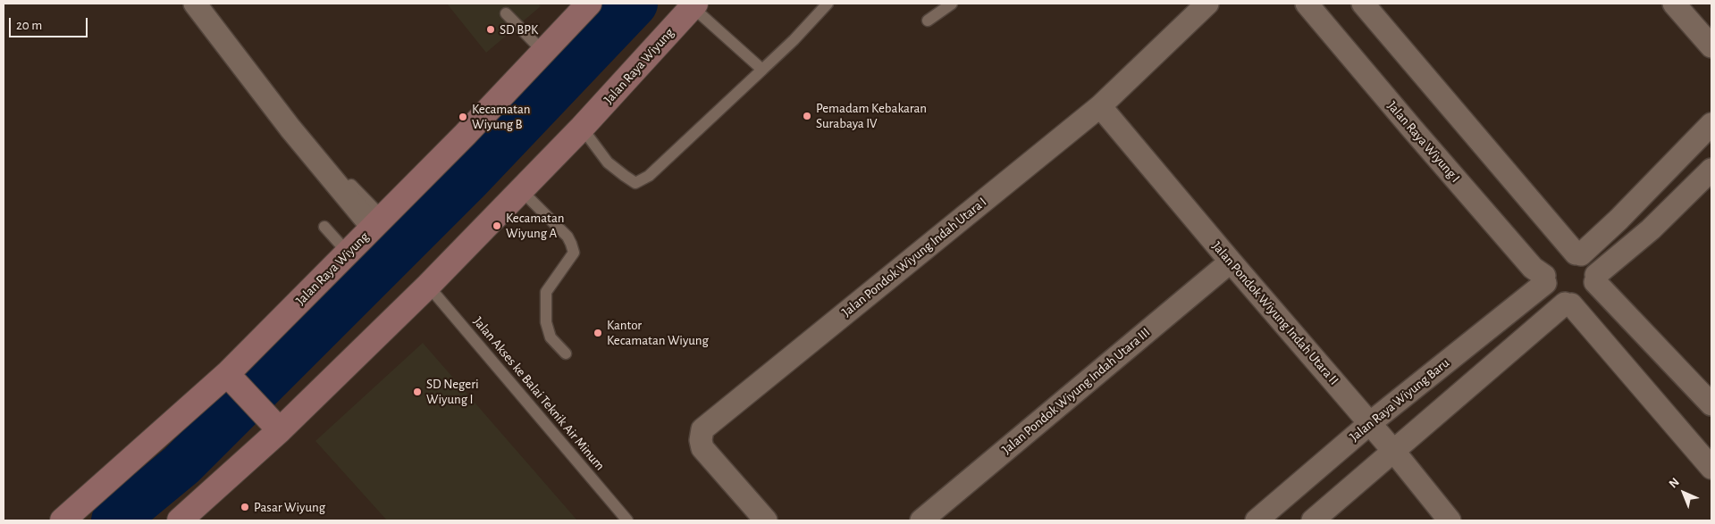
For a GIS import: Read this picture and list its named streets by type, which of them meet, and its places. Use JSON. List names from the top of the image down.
{
  "streets": {
    "main road": ["Jalan Raya Wiyung"],
    "street": [
      "Jalan Raya Wiyung I",
      "Jalan Pondok Wiyung Indah Utara I",
      "Jalan Pondok Wiyung Indah Utara II",
      "Jalan Pondok Wiyung Indah Utara III",
      "Jalan Raya Wiyung Baru"
    ],
    "lane": ["Jalan Akses ke Balai Teknik Air Minum"]
  },
  "crossings": [
    ["Jalan Raya Wiyung", "Jalan Akses ke Balai Teknik Air Minum"],
    ["Jalan Raya Wiyung I", "Jalan Raya Wiyung Baru"],
    ["Jalan Pondok Wiyung Indah Utara I", "Jalan Pondok Wiyung Indah Utara II"],
    ["Jalan Pondok Wiyung Indah Utara II", "Jalan Pondok Wiyung Indah Utara III"],
    ["Jalan Pondok Wiyung Indah Utara II", "Jalan Raya Wiyung Baru"]
  ],
  "places": [
    "SD BPK",
    "Pemadam Kebakaran Surabaya IV",
    "Kecamatan Wiyung B",
    "Kecamatan Wiyung A",
    "Kantor Kecamatan Wiyung",
    "SD Negeri Wiyung I",
    "Pasar Wiyung"
  ],
  "scale_bar": "20 m",
  "north": "top left"
}
